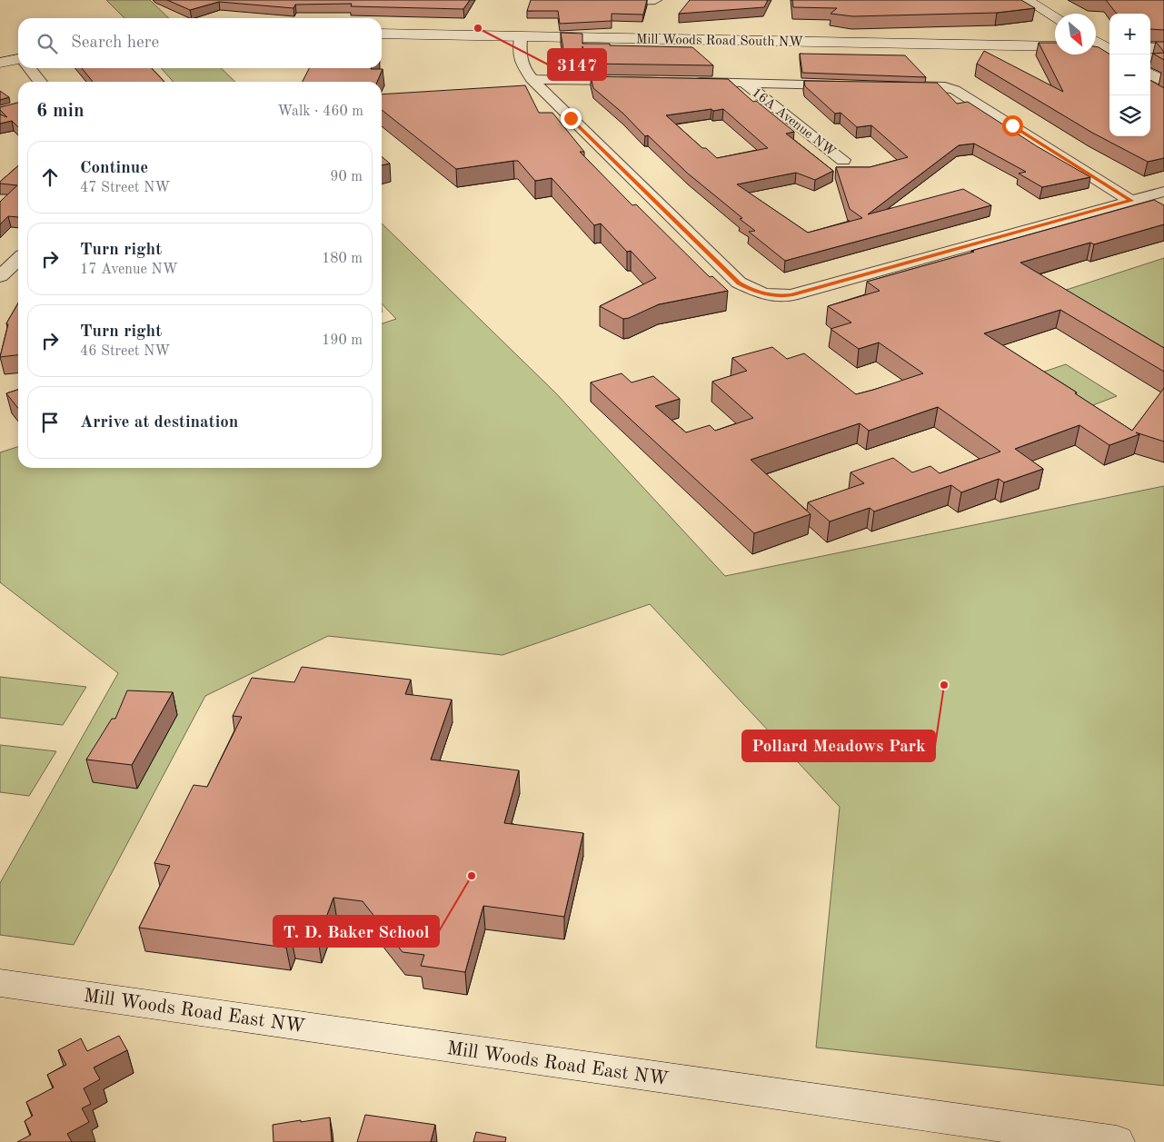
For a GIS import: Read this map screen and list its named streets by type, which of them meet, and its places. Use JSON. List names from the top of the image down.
{
  "streets": {
    "street": ["Mill Woods Road South NW", "16A Avenue NW", "Mill Woods Road East NW"]
  },
  "places": ["3147", "Pollard Meadows Park", "T. D. Baker School"],
  "north": "bottom right",
  "page": {
    "map_buttons": ["+", "−"],
    "search": "Search here",
    "heading": ["6 min", "Walk · 460 m"],
    "list": [
      ["Continue", "47 Street NW", "90 m"],
      ["Turn right", "17 Avenue NW", "180 m"],
      ["Turn right", "46 Street NW", "190 m"],
      "Arrive at destination"
    ]
  }
}
